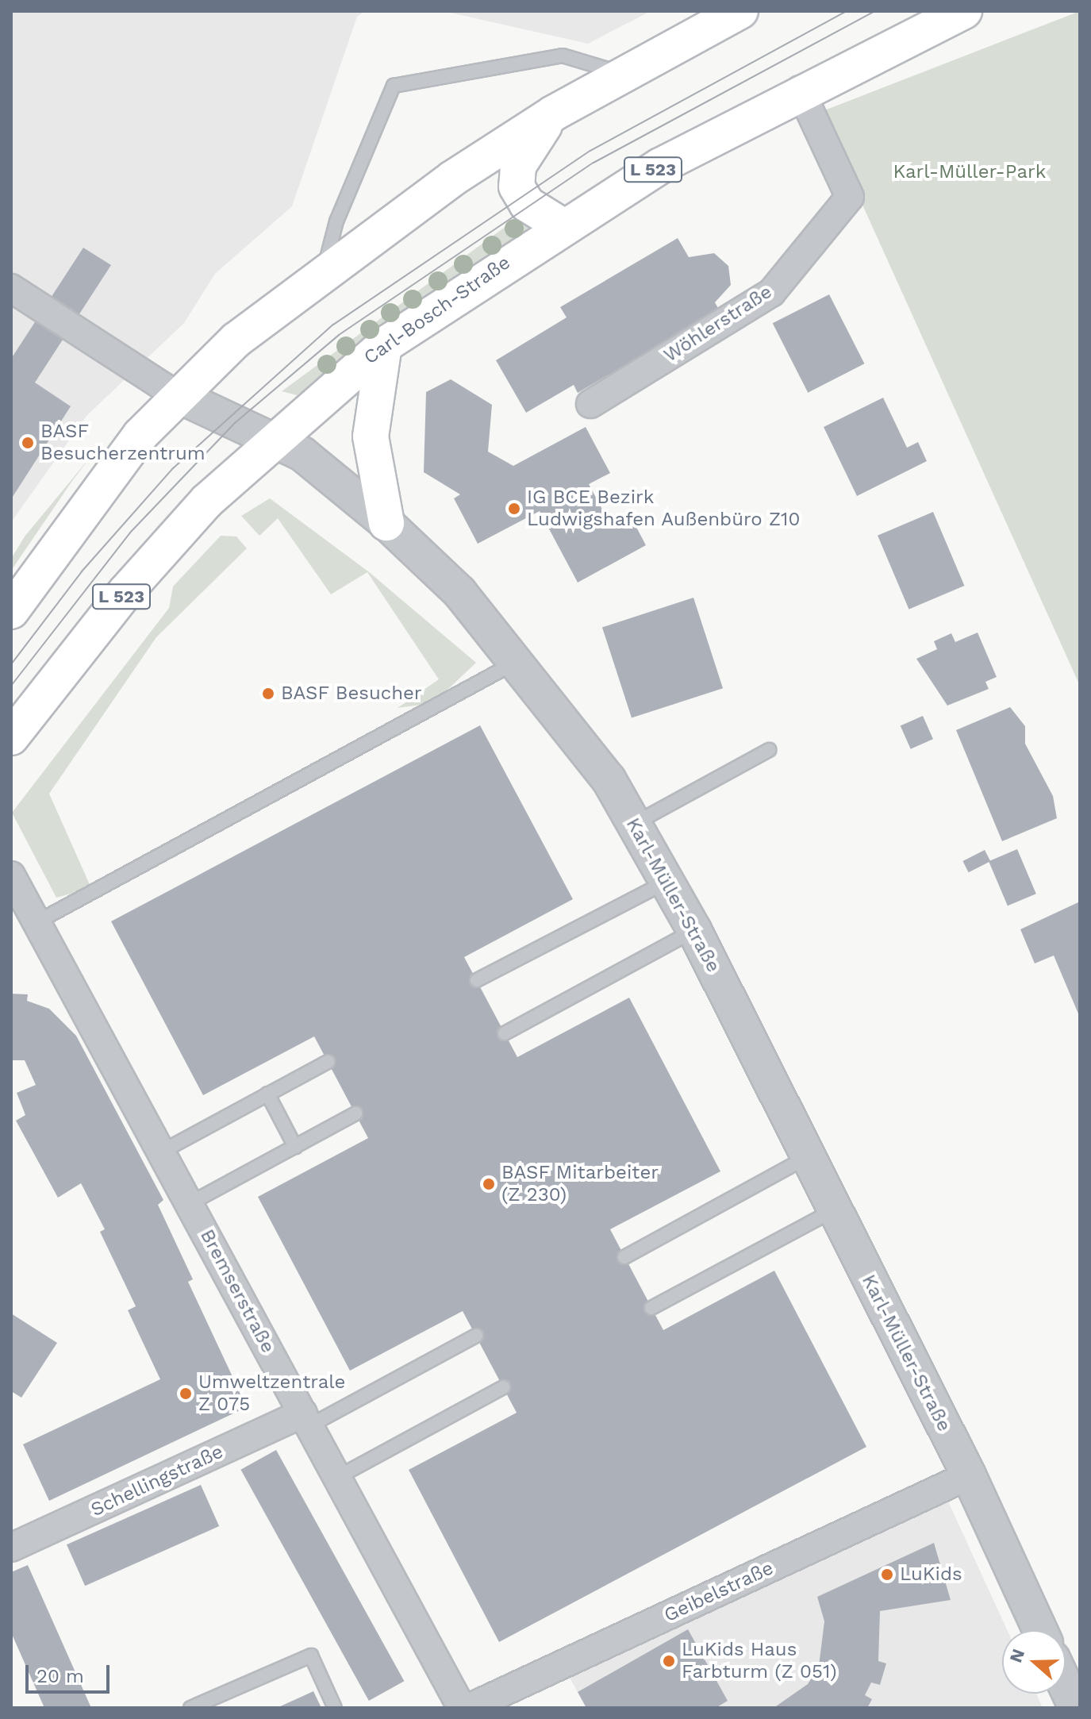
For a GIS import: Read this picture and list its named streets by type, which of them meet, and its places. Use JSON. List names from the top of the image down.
{
  "streets": {
    "main road": ["L 523", "Carl-Bosch-Straße"],
    "street": [
      "Wöhlerstraße",
      "Karl-Müller-Straße",
      "Bremserstraße",
      "Schellingstraße",
      "Geibelstraße"
    ]
  },
  "crossings": [
    ["Carl-Bosch-Straße", "Wöhlerstraße"],
    ["Carl-Bosch-Straße", "Karl-Müller-Straße"],
    ["Karl-Müller-Straße", "Geibelstraße"],
    ["Bremserstraße", "Schellingstraße"]
  ],
  "parks": ["Karl-Müller-Park"],
  "places": [
    "BASF Besucherzentrum",
    "IG BCE Bezirk Ludwigshafen Außenbüro Z10",
    "BASF Besucher",
    "BASF Mitarbeiter (Z 230)",
    "Umweltzentrale Z 075",
    "LuKids",
    "LuKids Haus Farbturm (Z 051)"
  ],
  "scale_bar": "20 m",
  "north": "left"
}
